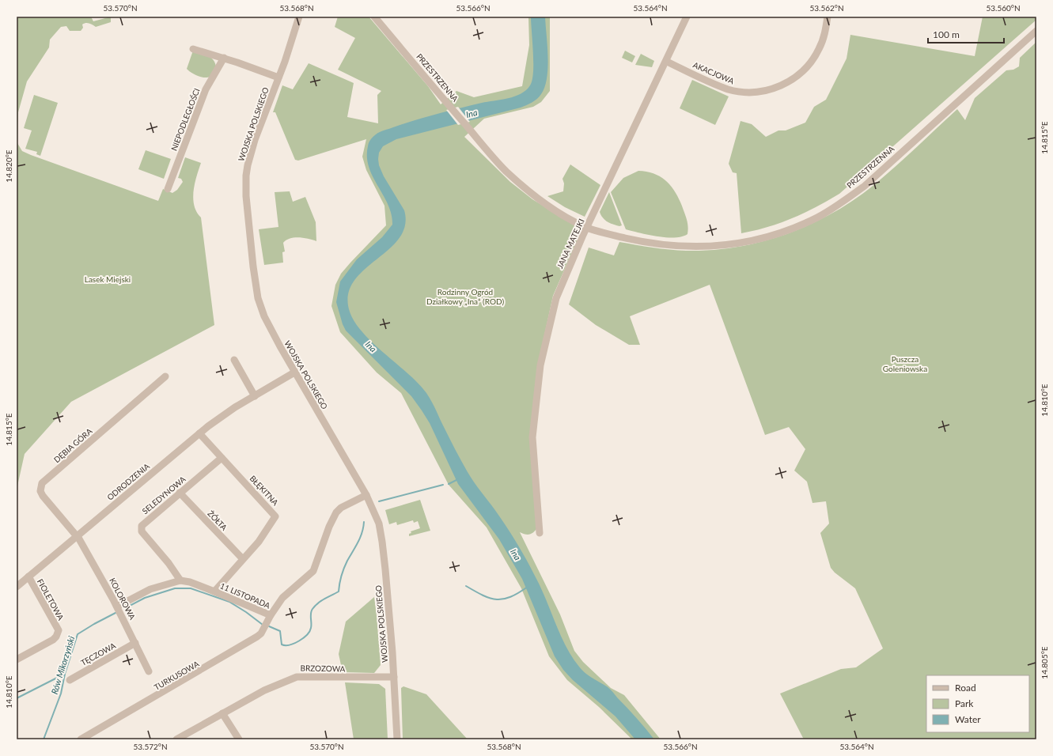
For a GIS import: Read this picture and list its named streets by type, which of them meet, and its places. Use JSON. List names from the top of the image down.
{
  "streets": {
    "street": [
      "AKACJOWA",
      "PRZESTRZENNA",
      "NIEPODLEGŁOŚCI",
      "WOJSKA POLSKIEGO",
      "JANA MATEJKI",
      "DĘBIA GÓRA",
      "ODRODZENIA",
      "BŁĘKITNA",
      "SELEDYNOWA",
      "ŻÓŁTA",
      "11 LISTOPADA",
      "KOLOROWA",
      "FIOLETOWA",
      "TĘCZOWA",
      "BRZOZOWA",
      "TURKUSOWA"
    ]
  },
  "crossings": [
    ["AKACJOWA", "JANA MATEJKI"],
    ["PRZESTRZENNA", "JANA MATEJKI"],
    ["WOJSKA POLSKIEGO", "ODRODZENIA"],
    ["WOJSKA POLSKIEGO", "11 LISTOPADA"],
    ["WOJSKA POLSKIEGO", "BRZOZOWA"],
    ["DĘBIA GÓRA", "ODRODZENIA"],
    ["DĘBIA GÓRA", "KOLOROWA"],
    ["ODRODZENIA", "BŁĘKITNA"],
    ["ODRODZENIA", "KOLOROWA"],
    ["ODRODZENIA", "FIOLETOWA"],
    ["BŁĘKITNA", "SELEDYNOWA"],
    ["BŁĘKITNA", "ŻÓŁTA"],
    ["BŁĘKITNA", "11 LISTOPADA"],
    ["SELEDYNOWA", "ŻÓŁTA"],
    ["SELEDYNOWA", "11 LISTOPADA"],
    ["11 LISTOPADA", "TURKUSOWA"],
    ["KOLOROWA", "TĘCZOWA"]
  ],
  "water": ["Ina", "Rów Mikorzyński"],
  "parks": ["Lasek Miejski", "Rodzinny Ogród Działkowy „Ina“ (ROD)", "Puszcza Goleniowska"],
  "legend": ["Road", "Park", "Water"],
  "scale_bar": "100 m",
  "coordinates": [
    "53.570°N",
    "53.568°N",
    "53.566°N",
    "53.564°N",
    "53.562°N",
    "53.560°N",
    "14.815°E",
    "14.820°E",
    "14.810°E",
    "14.805°E",
    "53.572°N"
  ]
}
